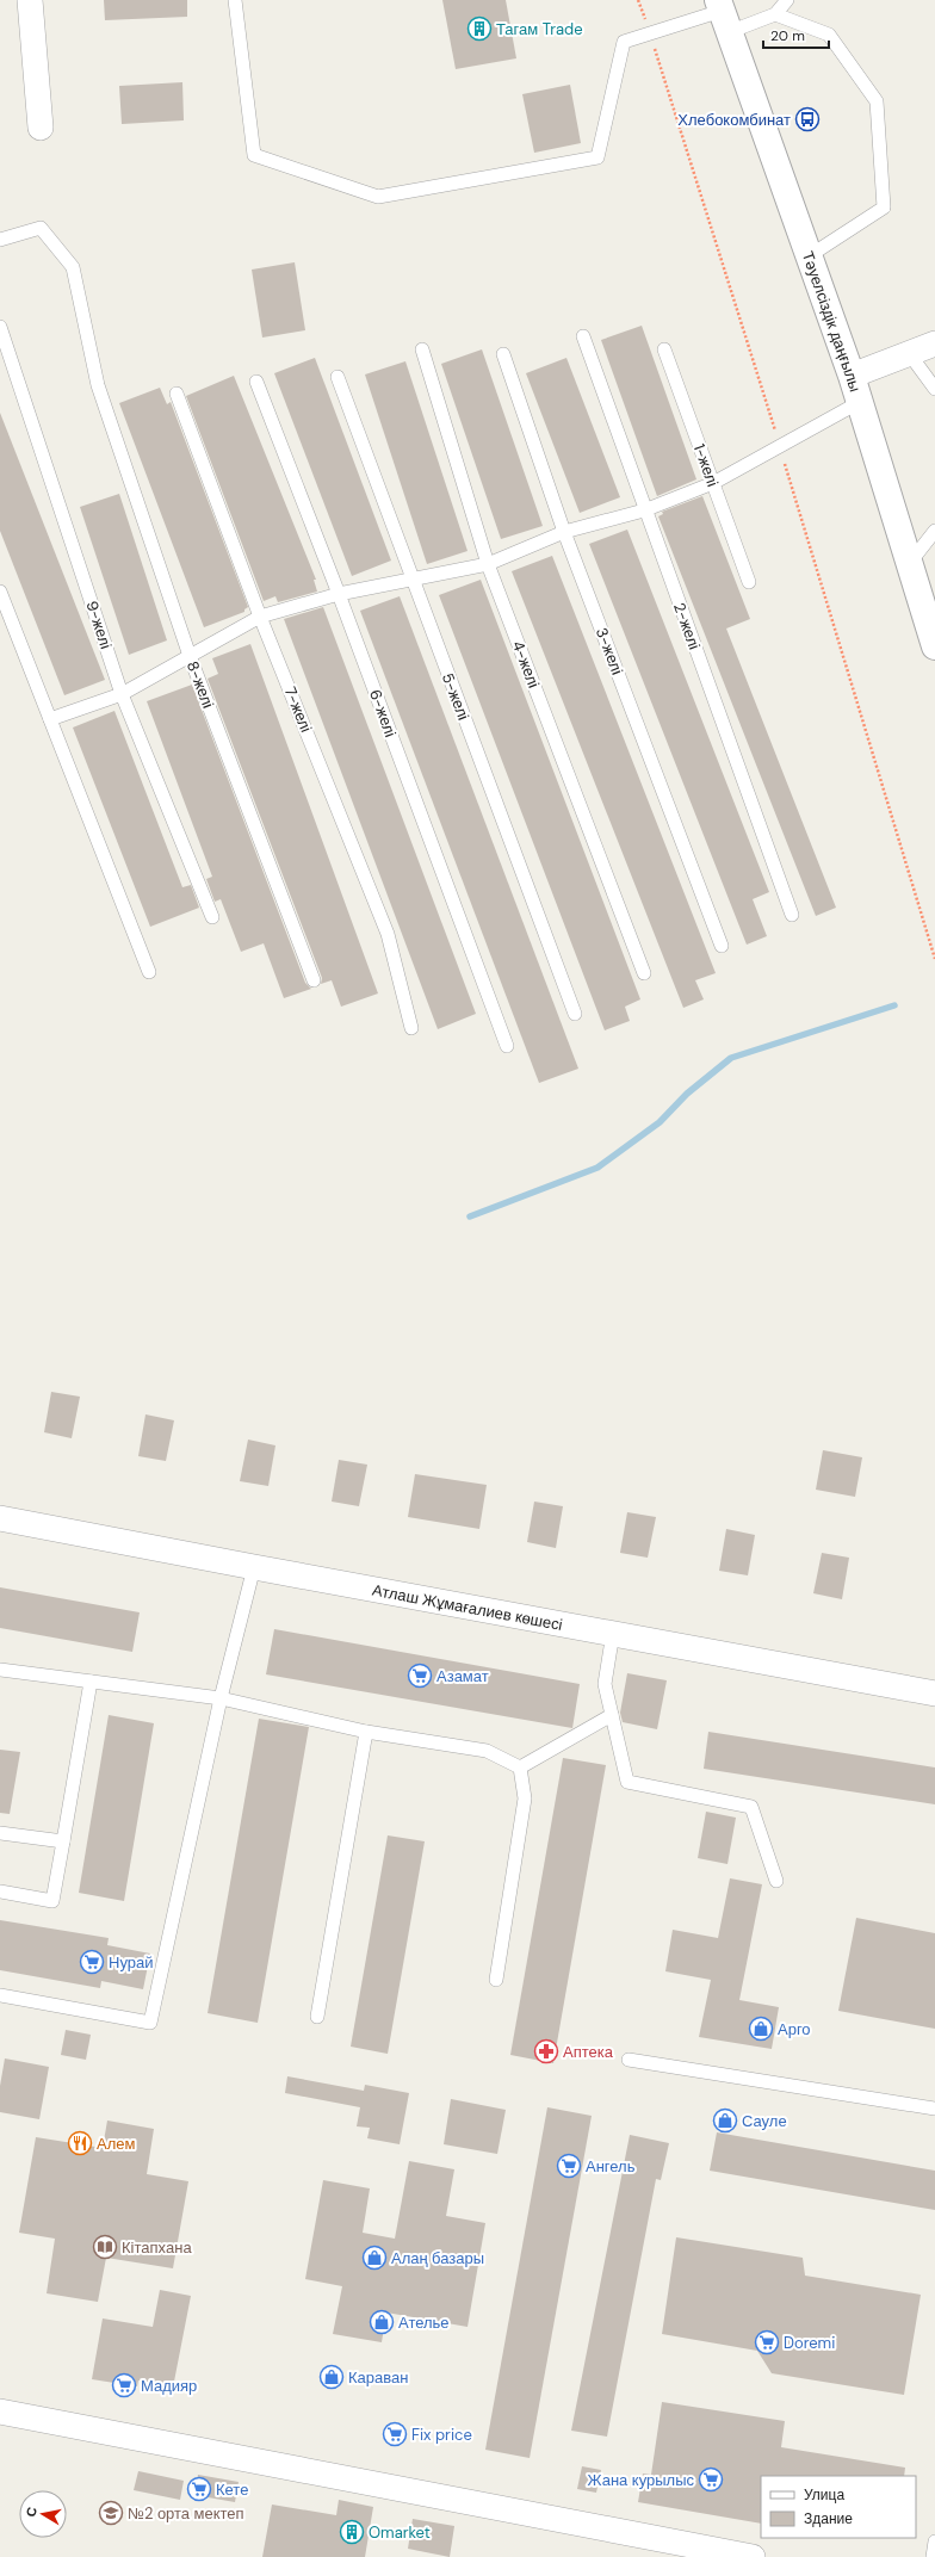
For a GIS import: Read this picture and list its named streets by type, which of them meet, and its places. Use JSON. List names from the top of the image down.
{
  "streets": {
    "street": ["Тәуелсіздік даңғылы", "Атлаш Жұмағалиев көшесі"],
    "lane": [
      "1-желі",
      "9-желі",
      "2-желі",
      "3-желі",
      "4-желі",
      "8-желі",
      "5-желі",
      "7-желі",
      "6-желі"
    ]
  },
  "places": {
    "building": ["Тагам Trade", "Omarket"],
    "bus stop": ["Хлебокомбинат"],
    "supermarket": [
      "Азамат",
      "Нурай",
      "Ангель",
      "Doremi",
      "Мадияр",
      "Fix price",
      "Жана курылыс",
      "Кете"
    ],
    "shop": [
      "Арго",
      "Сауле",
      "Алаң базары",
      "Ателье",
      "Караван"
    ],
    "pharmacy": ["Аптека"],
    "restaurant": ["Алем"],
    "library": ["Кітапxана"],
    "school or university": ["№2 орта мектеп"]
  },
  "legend": ["Улица", "Здание"],
  "scale_bar": "20 m",
  "north": "left"
}
